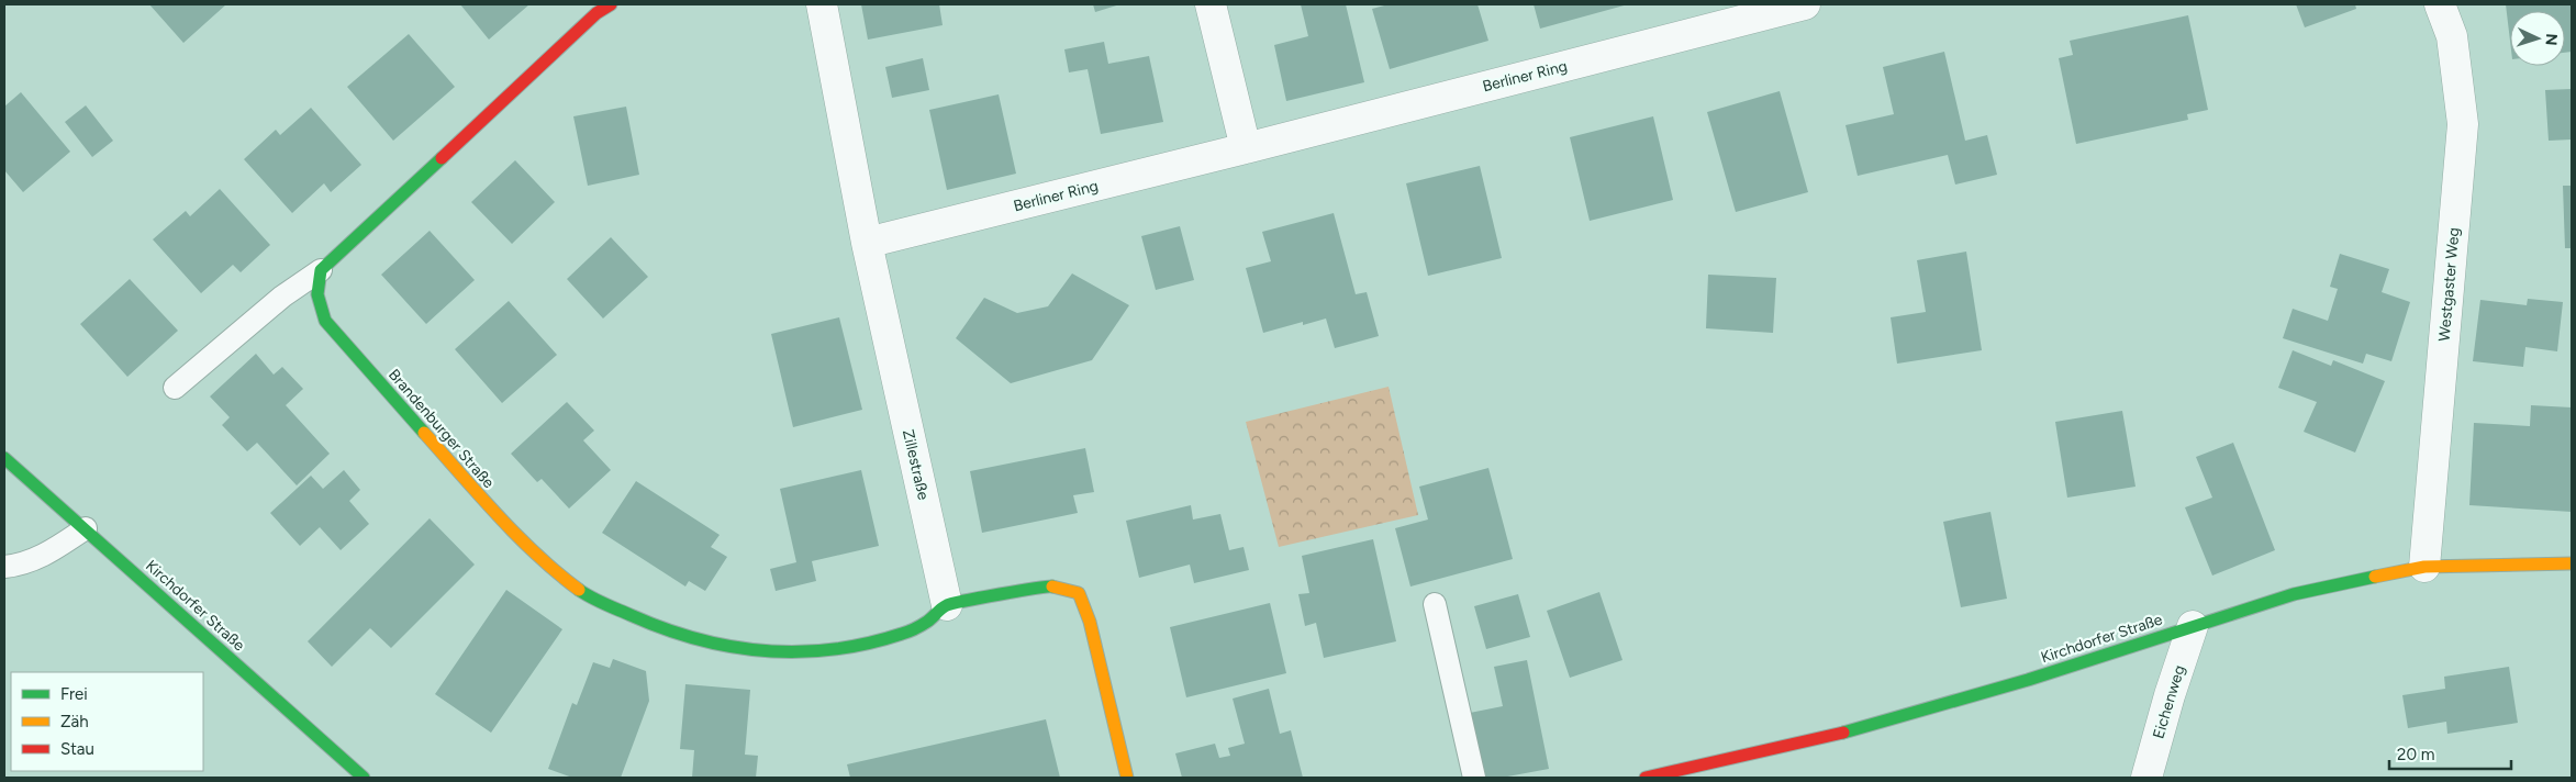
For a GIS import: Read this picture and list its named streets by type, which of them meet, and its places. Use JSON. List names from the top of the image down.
{
  "streets": {
    "street": [
      "Berliner Ring",
      "Westgaster Weg",
      "Brandenburger Straße",
      "Zillestraße",
      "Kirchdorfer Straße",
      "Eichenweg"
    ]
  },
  "crossings": [
    ["Berliner Ring", "Zillestraße"],
    ["Westgaster Weg", "Kirchdorfer Straße"],
    ["Brandenburger Straße", "Zillestraße"],
    ["Kirchdorfer Straße", "Eichenweg"]
  ],
  "legend": ["Frei", "Zäh", "Stau"],
  "scale_bar": "20 m",
  "north": "right"
}
